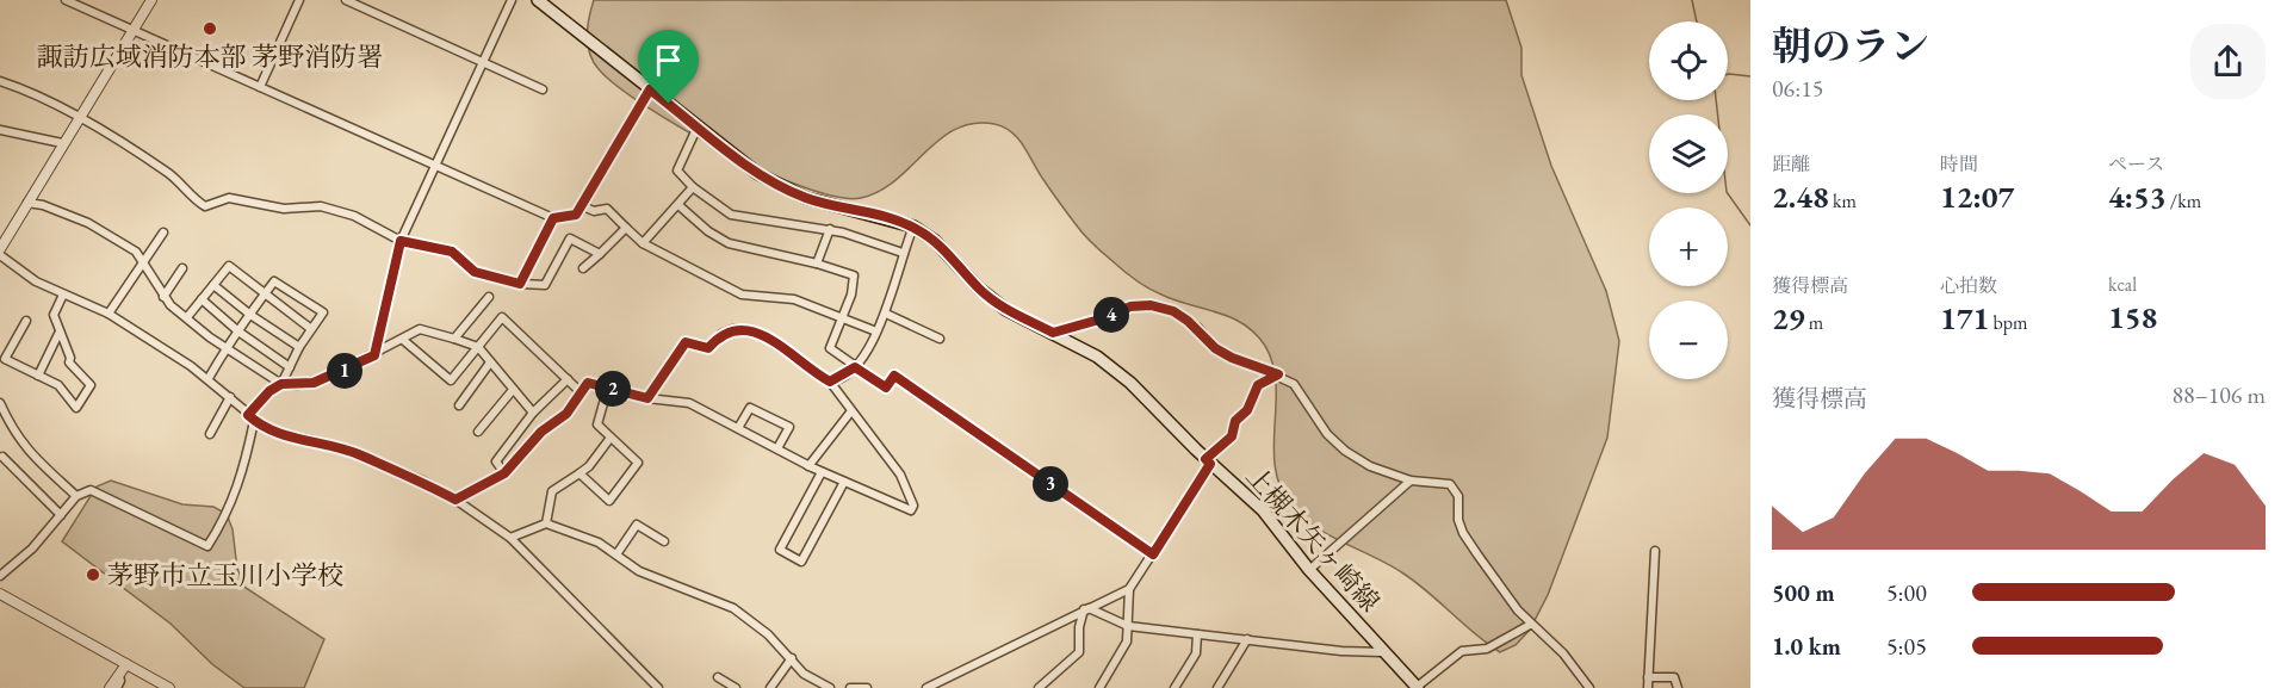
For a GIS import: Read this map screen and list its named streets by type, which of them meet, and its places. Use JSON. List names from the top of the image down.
{
  "streets": {
    "main road": ["上槻木矢ヶ崎線"]
  },
  "places": ["諏訪広域消防本部 茅野消防署", "茅野市立玉川小学校"],
  "page": {
    "heading": ["朝のラン", "06:15"],
    "map_buttons": ["+", "−"],
    "stats": [
      ["距離", "2.48 km"],
      ["時間", "12:07"],
      ["ペース", "4:53 /km"],
      ["獲得標高", "29 m"],
      ["心拍数", "171 bpm"],
      ["kcal", "158"]
    ],
    "pins": [
      "4",
      "1",
      "2",
      "3"
    ],
    "chart": ["獲得標高", "88–106 m"],
    "list": [
      {
        "name": "500 m",
        "note": "5:00"
      },
      {
        "name": "1.0 km",
        "note": "5:05"
      }
    ]
  }
}
